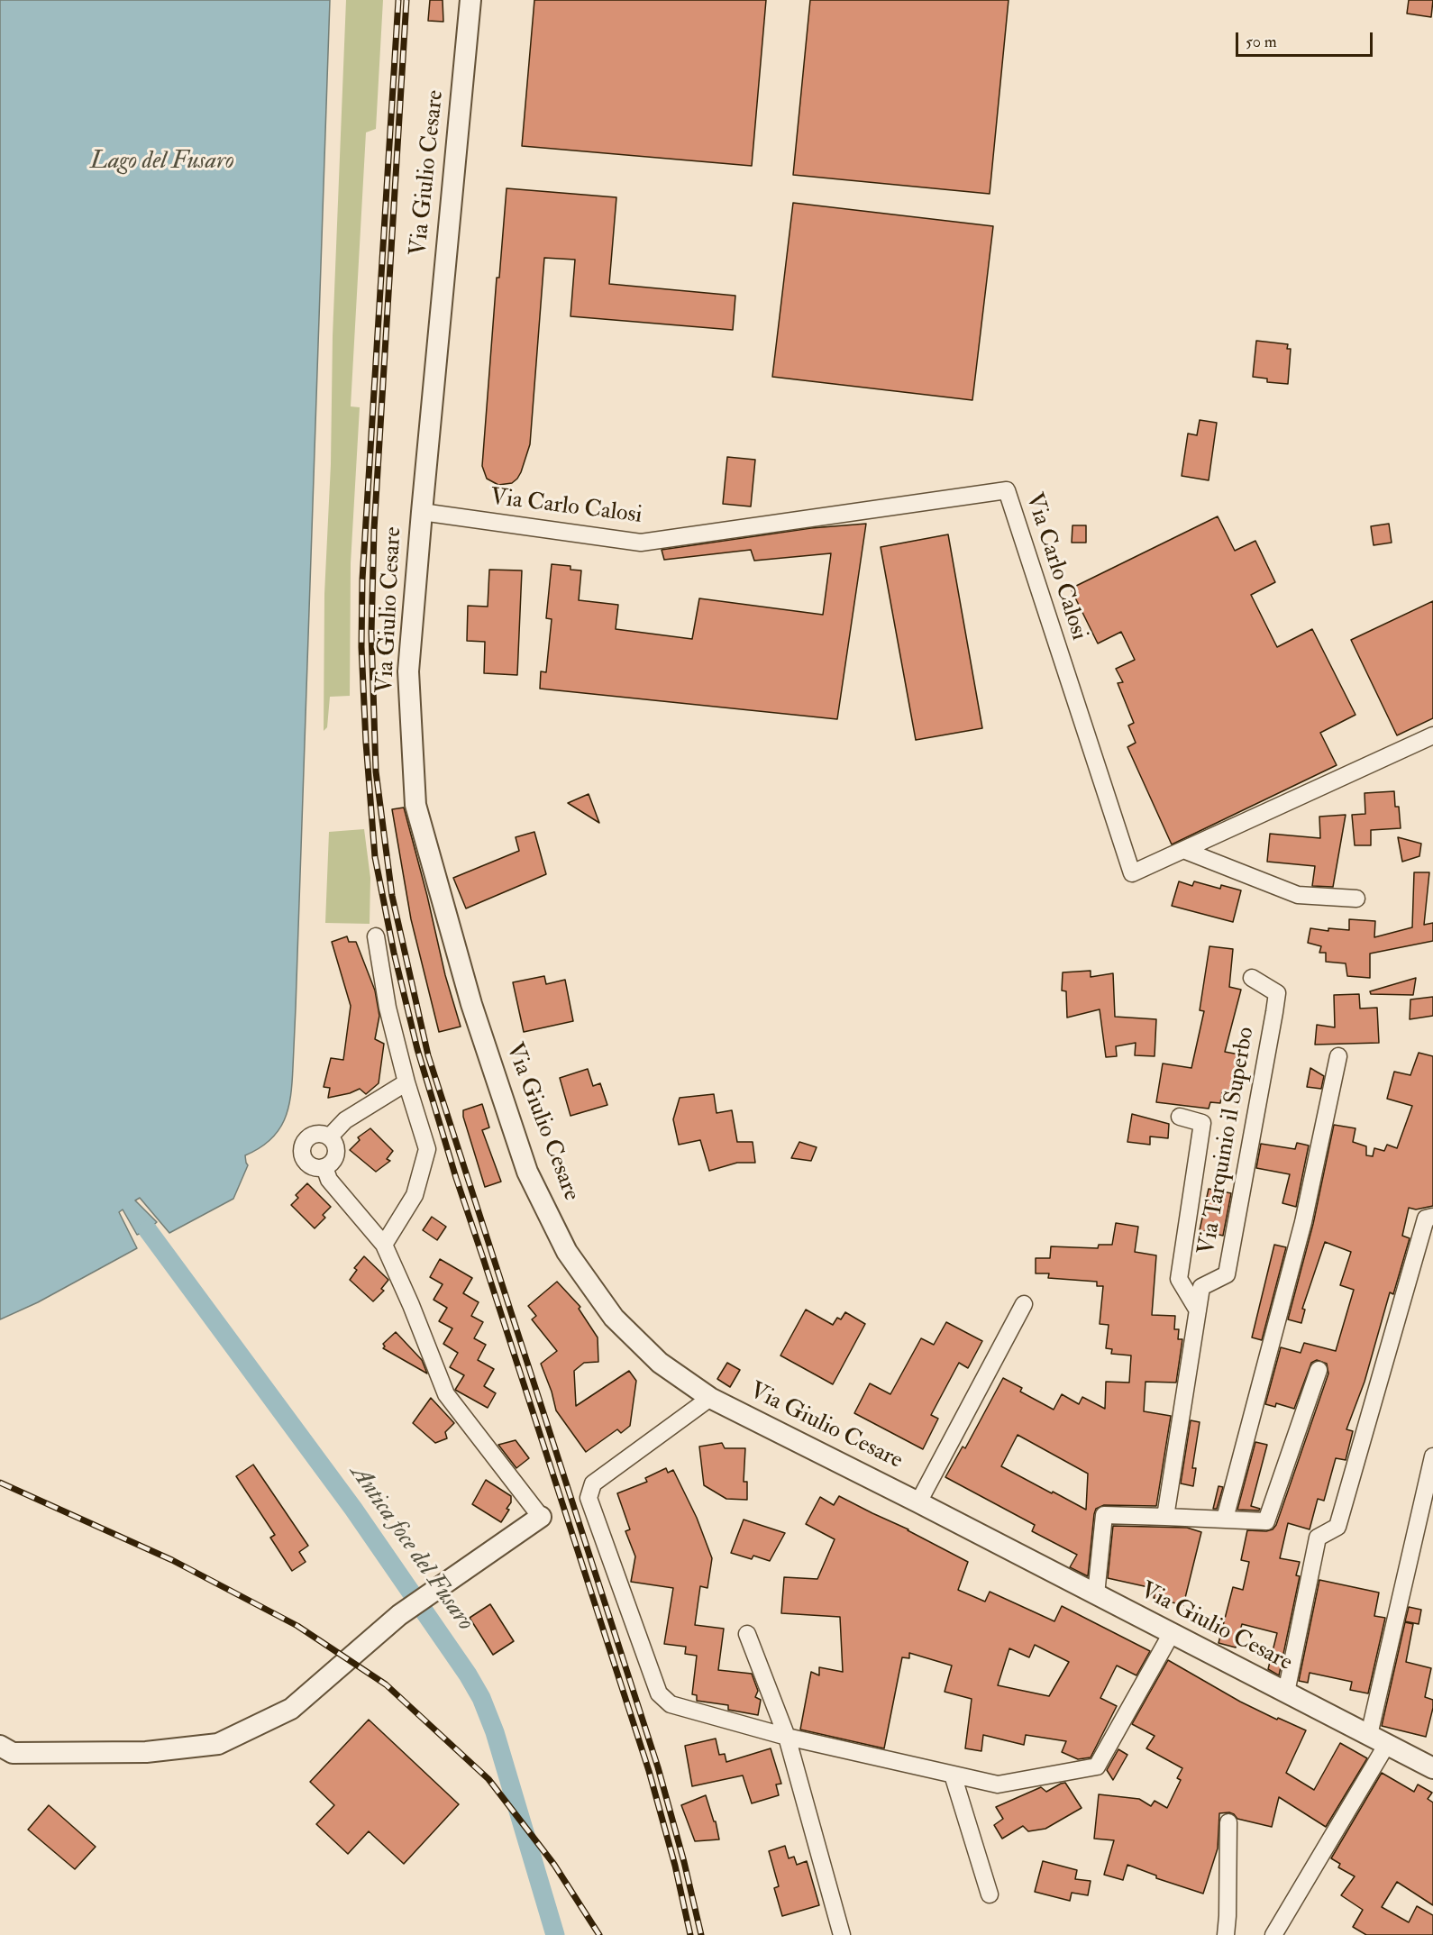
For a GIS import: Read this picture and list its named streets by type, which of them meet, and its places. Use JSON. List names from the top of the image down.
{
  "streets": {
    "street": ["Via Giulio Cesare", "Via Carlo Calosi", "Via Tarquinio il Superbo"]
  },
  "crossings": [
    ["Via Giulio Cesare", "Via Carlo Calosi"]
  ],
  "water": ["Lago del Fusaro", "Antica foce del Fusaro"],
  "scale_bar": "50 m"
}
